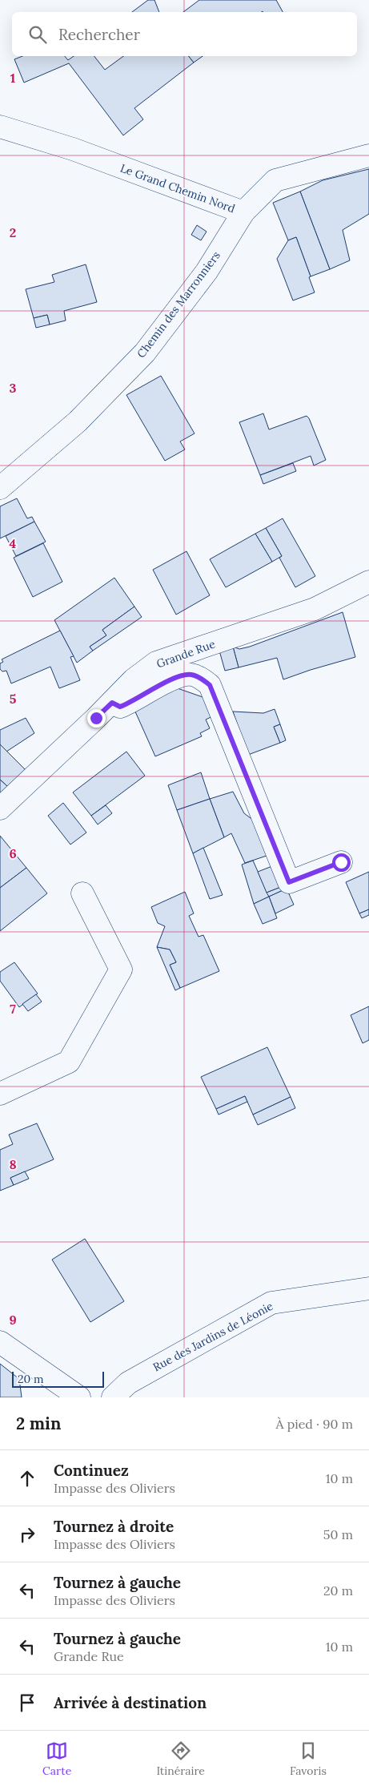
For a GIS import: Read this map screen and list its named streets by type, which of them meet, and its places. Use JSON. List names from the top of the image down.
{
  "streets": {
    "street": [
      "Le Grand Chemin Nord",
      "Chemin des Marronniers",
      "Grande Rue",
      "Rue des Jardins de Léonie"
    ]
  },
  "crossings": [
    ["Le Grand Chemin Nord", "Chemin des Marronniers"]
  ],
  "scale_bar": "20 m",
  "page": {
    "search": "Rechercher",
    "scale": "20 m",
    "heading": ["2 min", "À pied · 90 m"],
    "list": [
      ["Continuez", "Impasse des Oliviers", "10 m"],
      ["Tournez à droite", "Impasse des Oliviers", "50 m"],
      ["Tournez à gauche", "Impasse des Oliviers", "20 m"],
      ["Tournez à gauche", "Grande Rue", "10 m"],
      "Arrivée à destination"
    ],
    "nav": ["Carte", "Itinéraire", "Favoris"]
  },
  "grid": {
    "rows": [
      "1",
      "2",
      "3",
      "4",
      "5",
      "6",
      "7",
      "8",
      "9"
    ]
  }
}
